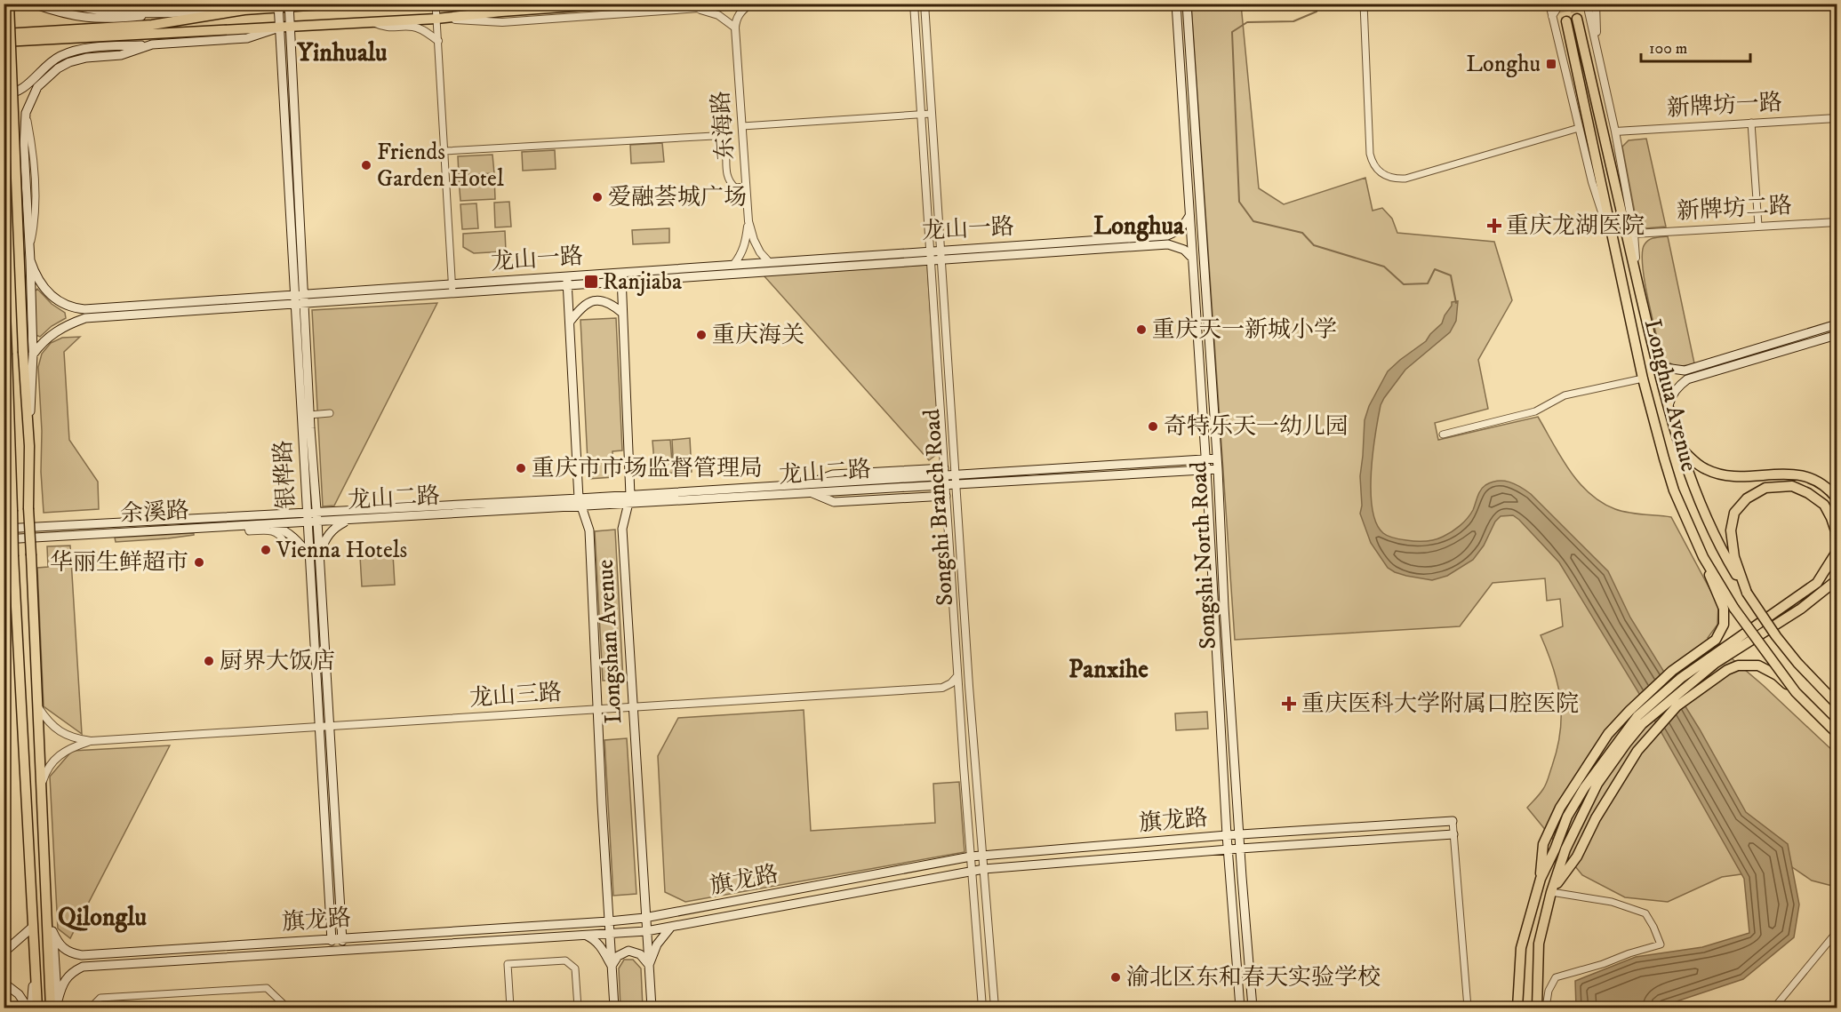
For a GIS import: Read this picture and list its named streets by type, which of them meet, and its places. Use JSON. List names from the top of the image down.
{
  "streets": {
    "main road": [
      "龙山一路",
      "Longhua Avenue",
      "龙山二路",
      "银桦路",
      "余溪路",
      "Songshi North Road",
      "Longshan Avenue",
      "旗龙路"
    ],
    "street": [
      "新牌坊一路",
      "东海路",
      "新牌坊二路",
      "Songshi Branch Road",
      "龙山三路"
    ]
  },
  "crossings": [
    ["东海路", "龙山一路"],
    ["龙山一路", "银桦路"],
    ["龙山一路", "Songshi Branch Road"],
    ["龙山一路", "Songshi North Road"],
    ["龙山一路", "Longshan Avenue"],
    ["龙山二路", "银桦路"],
    ["龙山二路", "Songshi Branch Road"],
    ["龙山二路", "余溪路"],
    ["龙山二路", "Songshi North Road"],
    ["龙山二路", "Longshan Avenue"],
    ["银桦路", "余溪路"],
    ["银桦路", "龙山三路"],
    ["银桦路", "旗龙路"],
    ["Songshi Branch Road", "旗龙路"],
    ["Songshi North Road", "旗龙路"],
    ["Longshan Avenue", "龙山三路"],
    ["Longshan Avenue", "旗龙路"]
  ],
  "districts": [
    "Yinhualu",
    "Longhua",
    "Panxihe",
    "Qilonglu"
  ],
  "places": {
    "transit": ["Longhu", "Ranjiaba"],
    "other": [
      "Friends Garden Hotel",
      "爱融荟城广场",
      "重庆天一新城小学",
      "重庆海关",
      "奇特乐天一幼儿园",
      "重庆市市场监督管理局",
      "Vienna Hotels",
      "华丽生鲜超市",
      "厨界大饭店",
      "渝北区东和春天实验学校"
    ],
    "health": ["重庆龙湖医院", "重庆医科大学附属口腔医院"]
  },
  "scale_bar": "100 m"
}
